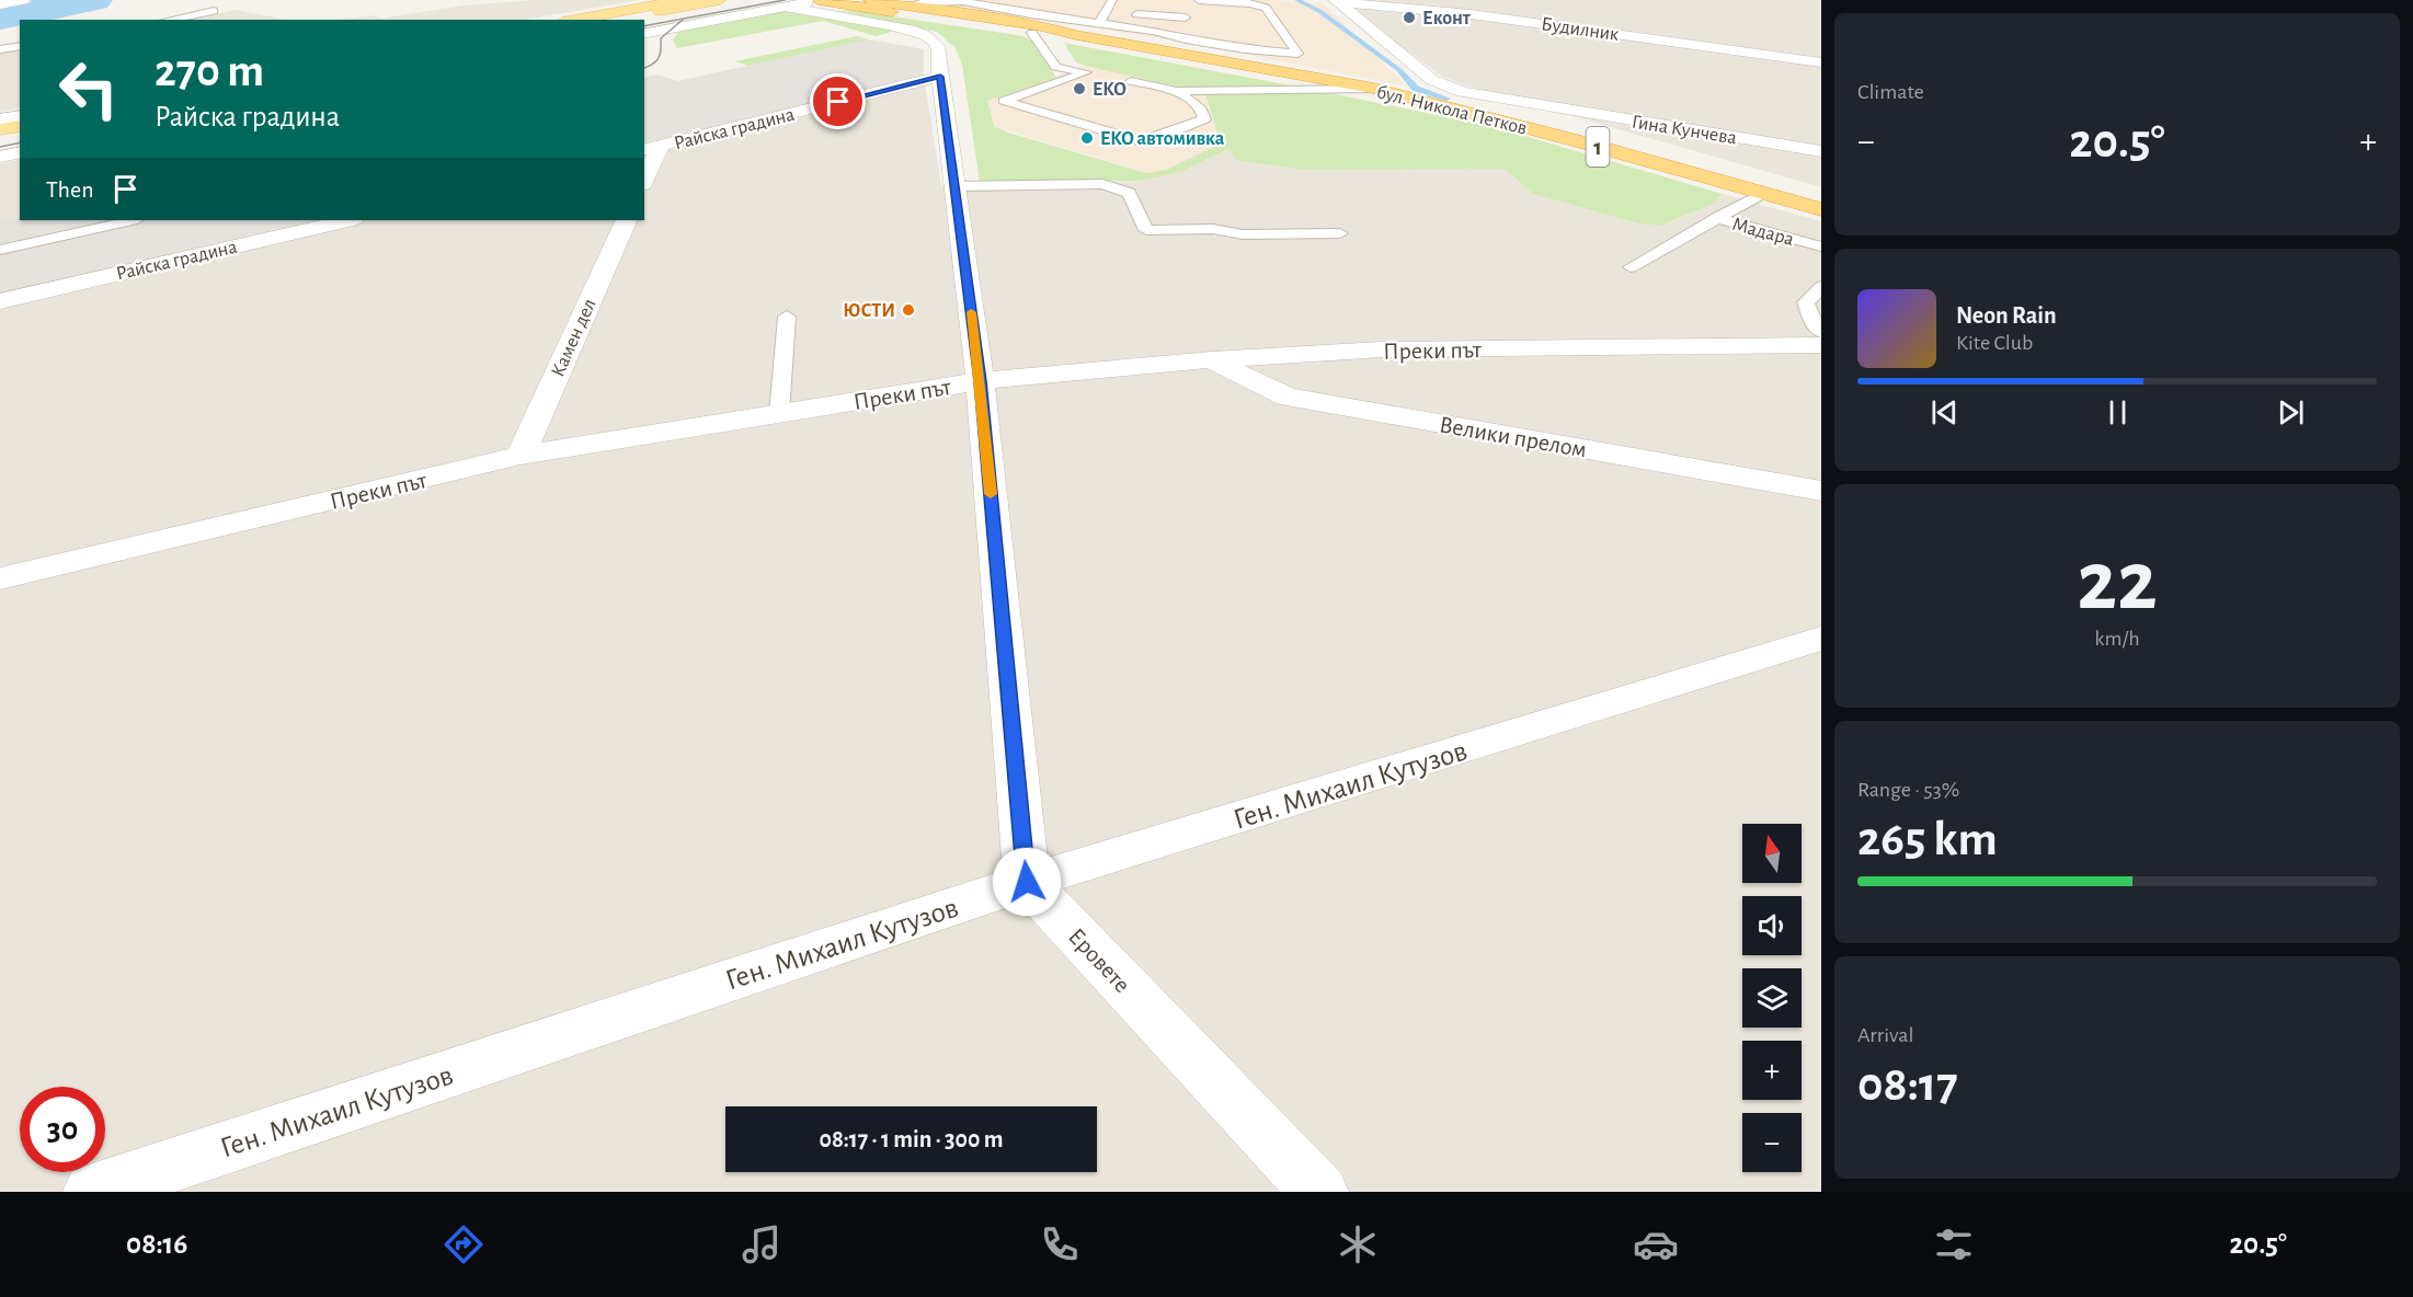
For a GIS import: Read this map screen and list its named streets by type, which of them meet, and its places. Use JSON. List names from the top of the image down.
{
  "streets": {
    "highway": ["бул. Никола Петков", "1"],
    "street": [
      "Будилник",
      "Райска градина",
      "Гина Кунчева",
      "Камен дел",
      "Преки път",
      "Велики прелом",
      "Ген. Михаил Кутузов",
      "Еровете"
    ],
    "lane": ["Мадара"]
  },
  "crossings": [
    ["Будилник", "Гина Кунчева"],
    ["бул. Никола Петков", "Мадара"],
    ["Камен дел", "Преки път"],
    ["Преки път", "Велики прелом"],
    ["Ген. Михаил Кутузов", "Еровете"]
  ],
  "places": [
    "Еконт",
    "EKO",
    "EKO автомивка",
    "ЮСТИ"
  ],
  "north": "top",
  "page": {
    "tile": [
      "Climate",
      ["22", "km/h"],
      ["Range · 53%", "265 km"],
      ["Arrival", "08:17"]
    ],
    "turn": ["270 m", "Райска градина"],
    "heat": ["−", "20.5°", "+"],
    "then": "Then",
    "song": ["Neon Rain", "Kite Club"],
    "map_buttons": ["+", "−"],
    "limit": "30",
    "trip": "08:17 · 1 min · 300 m",
    "tabs": ["08:16", "20.5°"]
  }
}
